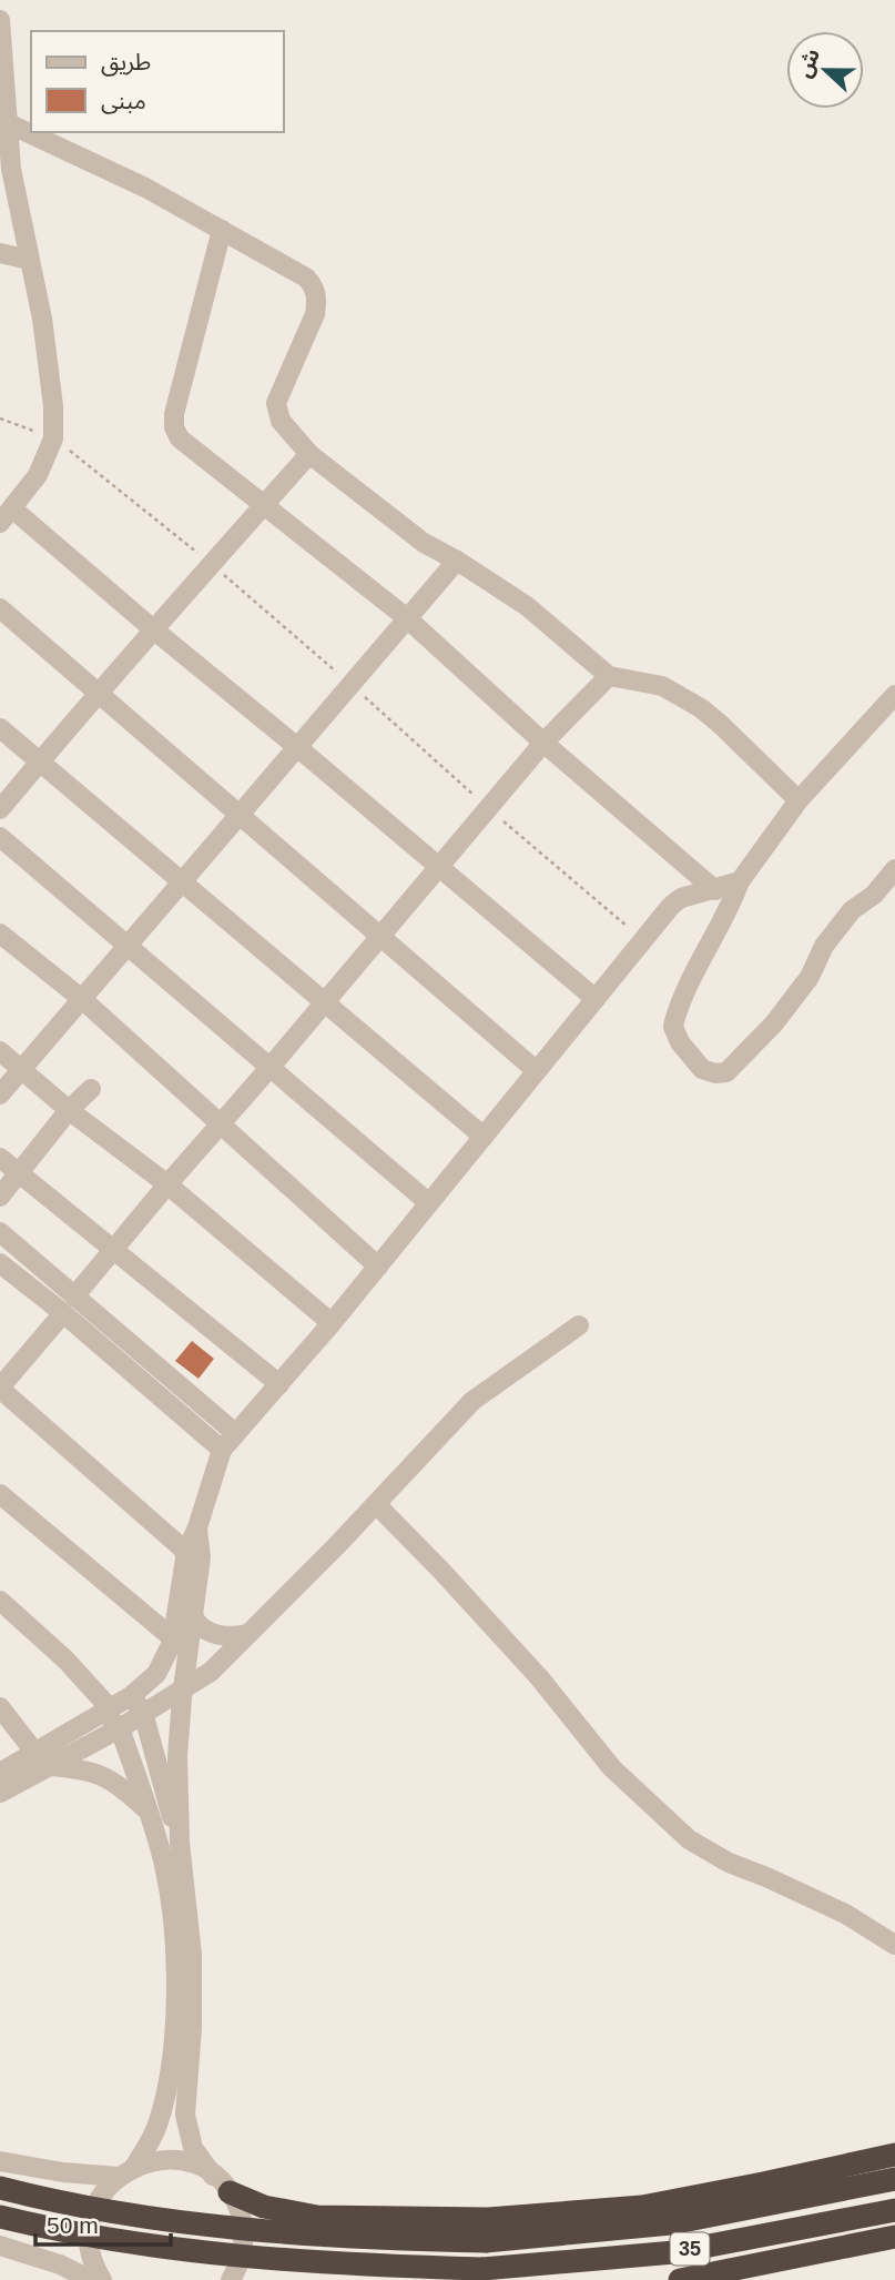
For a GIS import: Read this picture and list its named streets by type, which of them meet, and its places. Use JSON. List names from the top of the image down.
{
  "streets": {
    "highway": ["35"]
  },
  "legend": ["طريق", "مبنى"],
  "scale_bar": "50 m",
  "north": "left"
}
